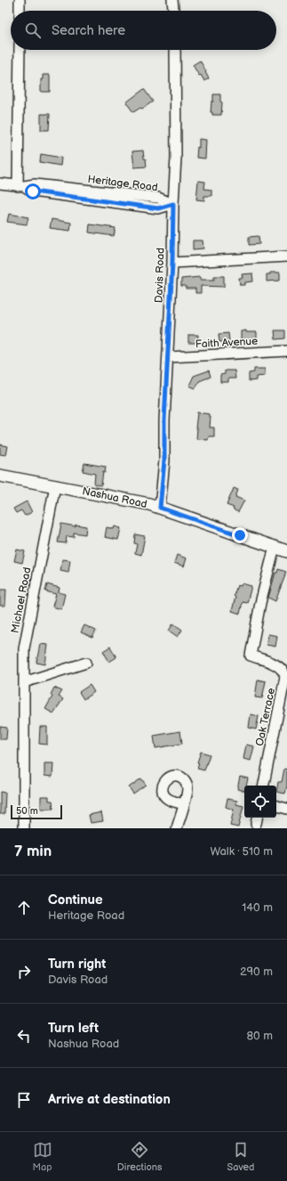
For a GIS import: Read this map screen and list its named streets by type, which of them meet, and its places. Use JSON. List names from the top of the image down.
{
  "streets": {
    "main road": ["Nashua Road"],
    "street": [
      "Heritage Road",
      "Davis Road",
      "Faith Avenue",
      "Michael Road",
      "Oak Terrace"
    ]
  },
  "crossings": [
    ["Heritage Road", "Davis Road"],
    ["Davis Road", "Faith Avenue"],
    ["Davis Road", "Nashua Road"],
    ["Nashua Road", "Michael Road"],
    ["Nashua Road", "Oak Terrace"]
  ],
  "scale_bar": "50 m",
  "page": {
    "search": "Search here",
    "scale": "50 m",
    "heading": ["7 min", "Walk · 510 m"],
    "list": [
      ["Continue", "Heritage Road", "140 m"],
      ["Turn right", "Davis Road", "290 m"],
      ["Turn left", "Nashua Road", "80 m"],
      "Arrive at destination"
    ],
    "nav": ["Map", "Directions", "Saved"]
  }
}
